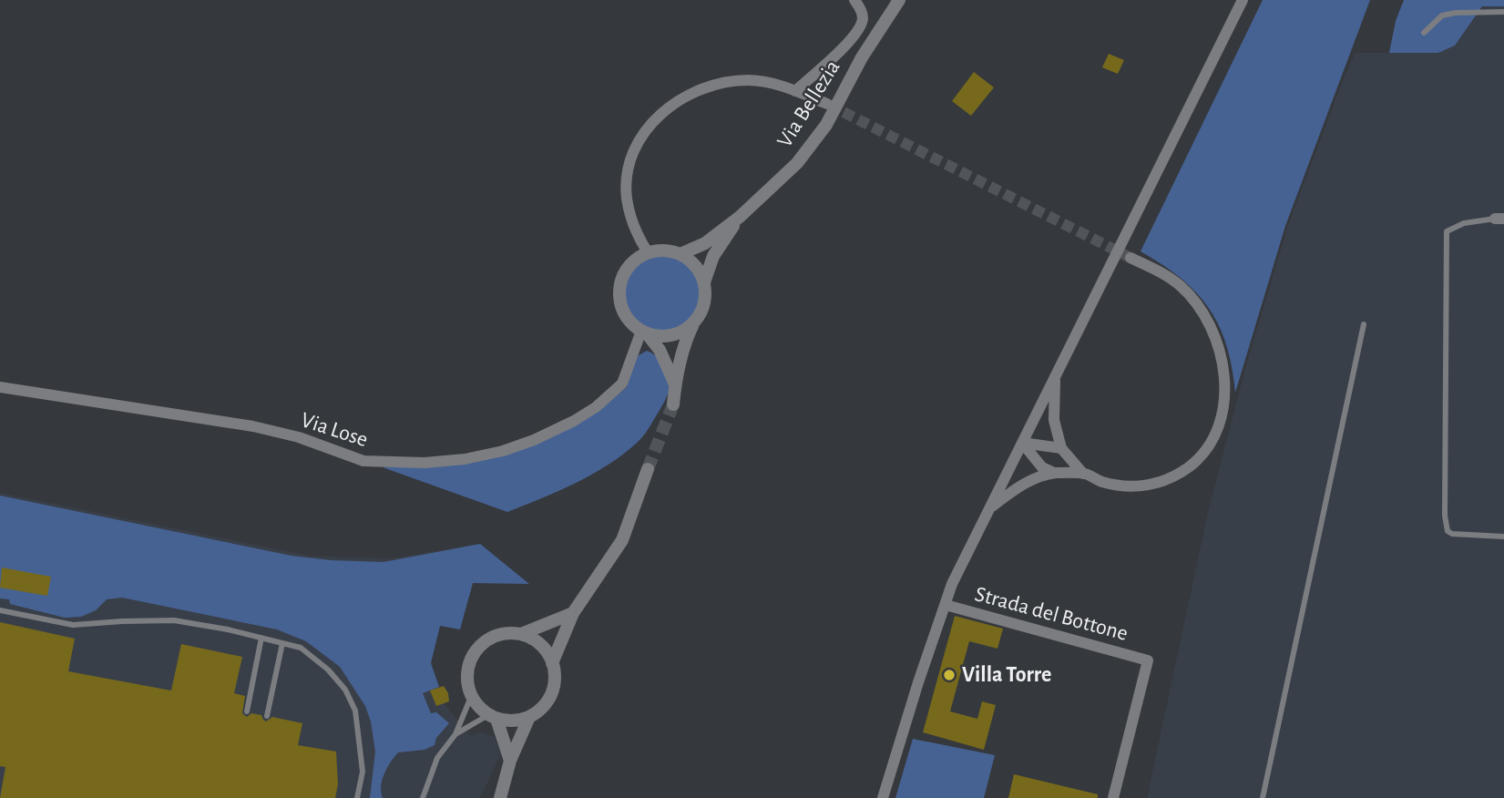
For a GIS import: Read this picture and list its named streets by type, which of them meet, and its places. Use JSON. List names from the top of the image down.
{
  "streets": {
    "street": ["Via Bellezia", "Via Lose", "Strada del Bottone"]
  },
  "crossings": [
    ["Via Bellezia", "Via Lose"]
  ],
  "places": ["Villa Torre"]
}
